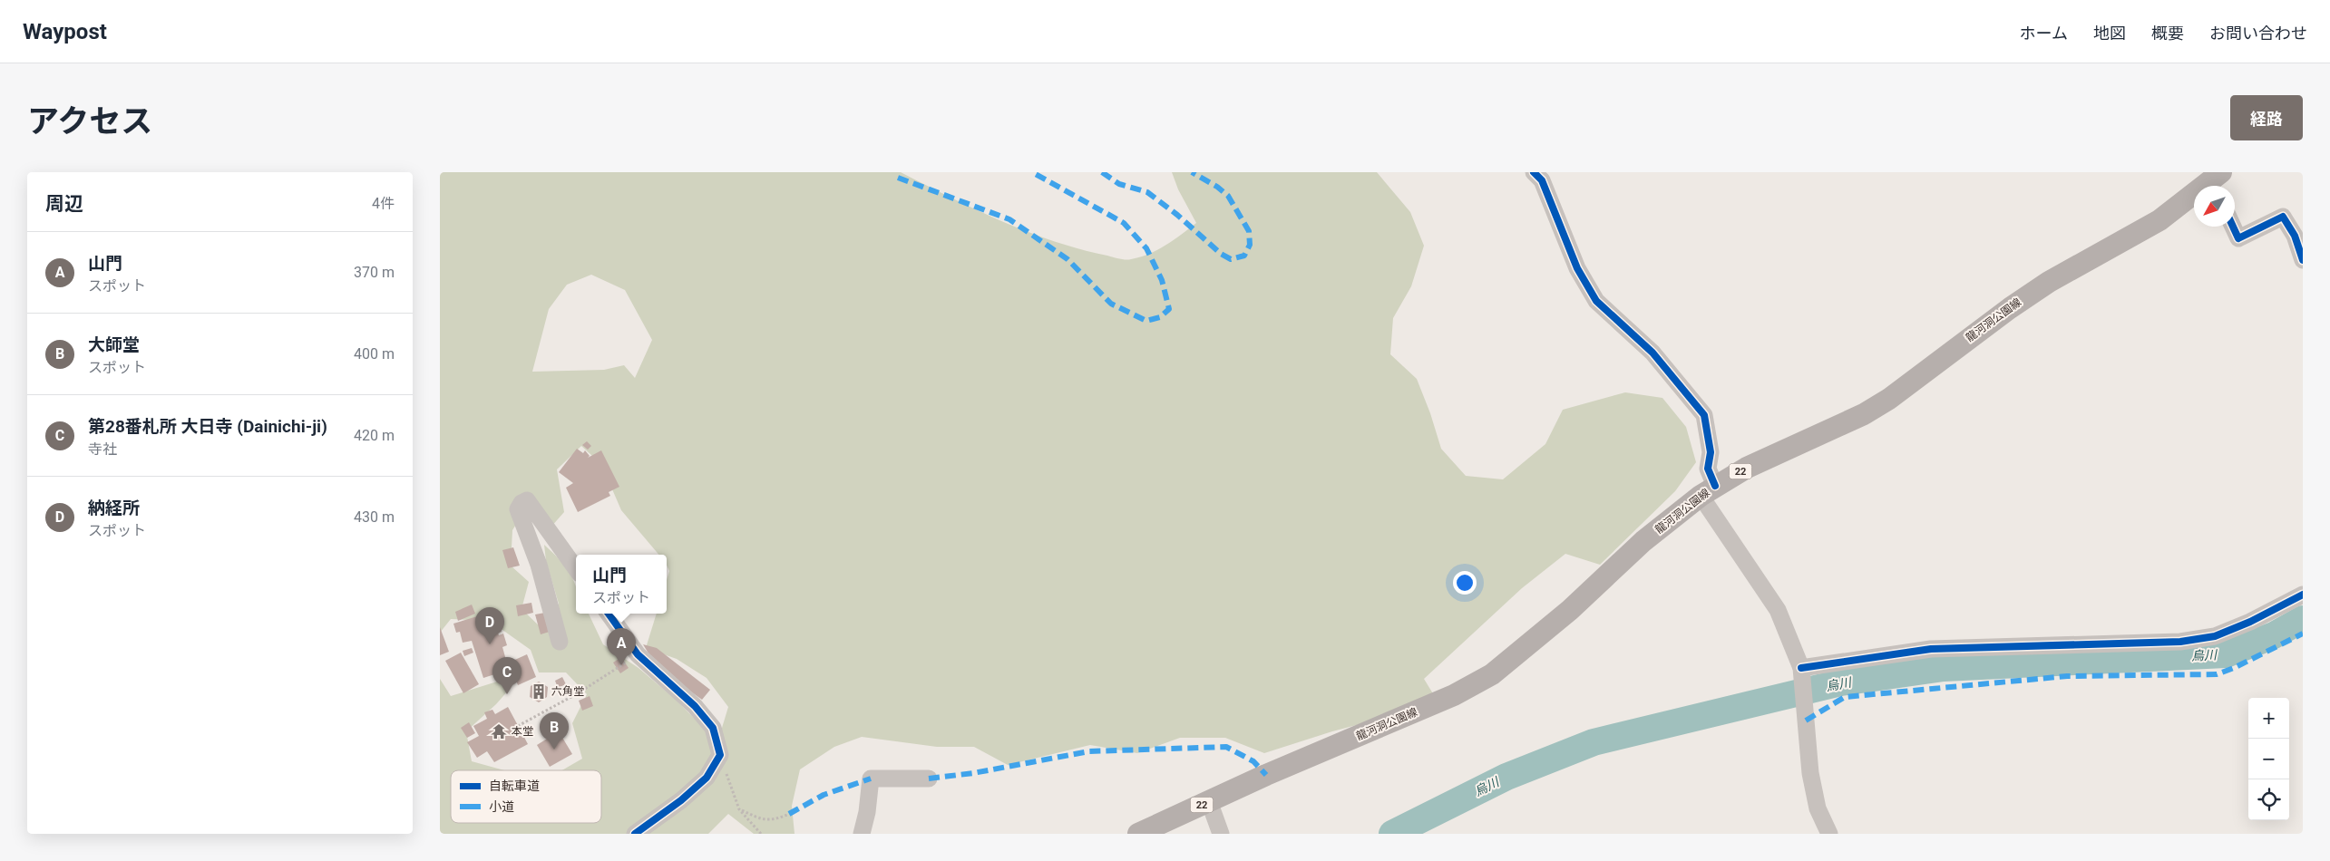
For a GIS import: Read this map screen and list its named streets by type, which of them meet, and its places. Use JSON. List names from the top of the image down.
{
  "streets": {
    "main road": ["龍河洞公園線", "22"]
  },
  "water": ["烏川"],
  "places": {
    "building": ["六角堂"],
    "temple": ["本堂"]
  },
  "legend": ["自転車道", "小道"],
  "north": "bottom left",
  "page": {
    "header": "Waypost",
    "nav": [
      "ホーム",
      "地図",
      "概要",
      "お問い合わせ"
    ],
    "title": "アクセス",
    "buttons": "経路",
    "heading": ["周辺", "4件"],
    "list": [
      {
        "mark": "A",
        "name": "山門",
        "note": "スポット",
        "value": "370 m"
      },
      {
        "mark": "B",
        "name": "大師堂",
        "note": "スポット",
        "value": "400 m"
      },
      {
        "mark": "C",
        "name": "第28番札所 大日寺 (Dainichi-ji)",
        "note": "寺社",
        "value": "420 m"
      },
      {
        "mark": "D",
        "name": "納経所",
        "note": "スポット",
        "value": "430 m"
      }
    ],
    "popup": ["山門", "スポット"],
    "pins": [
      "D",
      "A",
      "C",
      "B"
    ],
    "map_buttons": ["+", "−"]
  }
}
